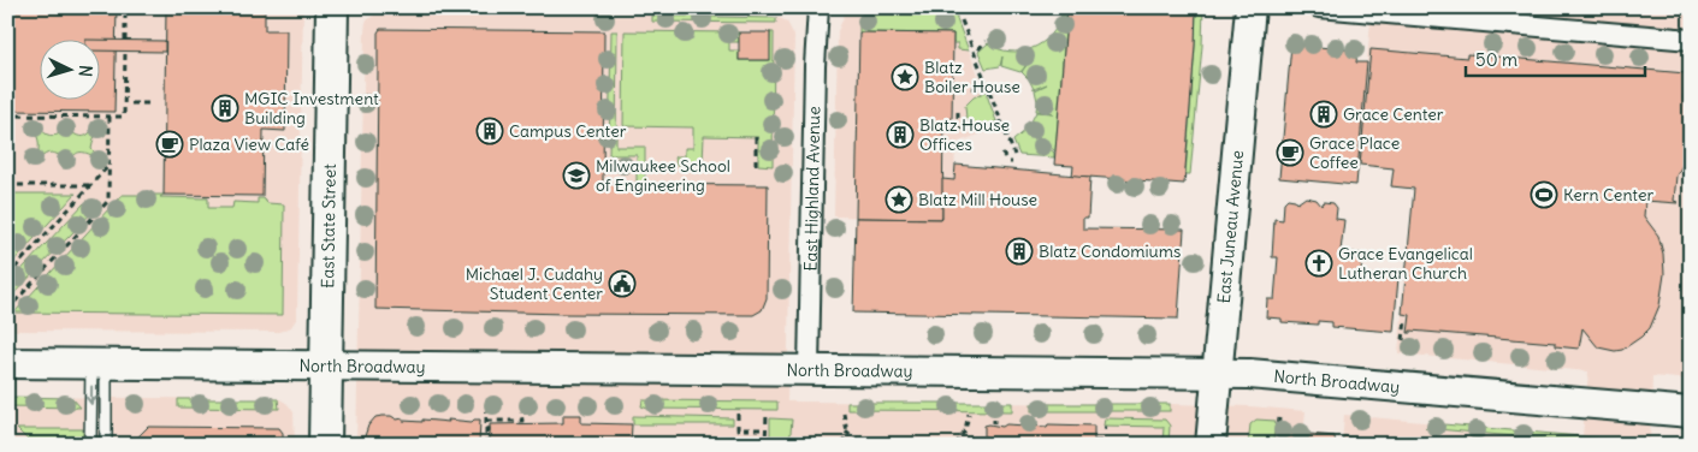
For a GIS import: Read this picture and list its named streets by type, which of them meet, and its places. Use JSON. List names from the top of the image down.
{
  "streets": {
    "main road": ["East State Street"],
    "street": ["East Highland Avenue", "East Juneau Avenue", "North Broadway"]
  },
  "crossings": [
    ["East Highland Avenue", "North Broadway"],
    ["East State Street", "North Broadway"],
    ["East Juneau Avenue", "North Broadway"]
  ],
  "places": {
    "place": ["Blatz Boiler House", "Blatz Mill House"],
    "building": [
      "MGIC Investment Building",
      "Grace Center",
      "Campus Center",
      "Blatz House Offices",
      "Blatz Condomiums"
    ],
    "cafe": ["Plaza View Café", "Grace Place Coffee"],
    "school or university": ["Milwaukee School of Engineering"],
    "sports": ["Kern Center"],
    "church": ["Grace Evangelical Lutheran Church"],
    "public building": ["Michael J. Cudahy Student Center"]
  },
  "scale_bar": "50 m",
  "north": "right"
}
